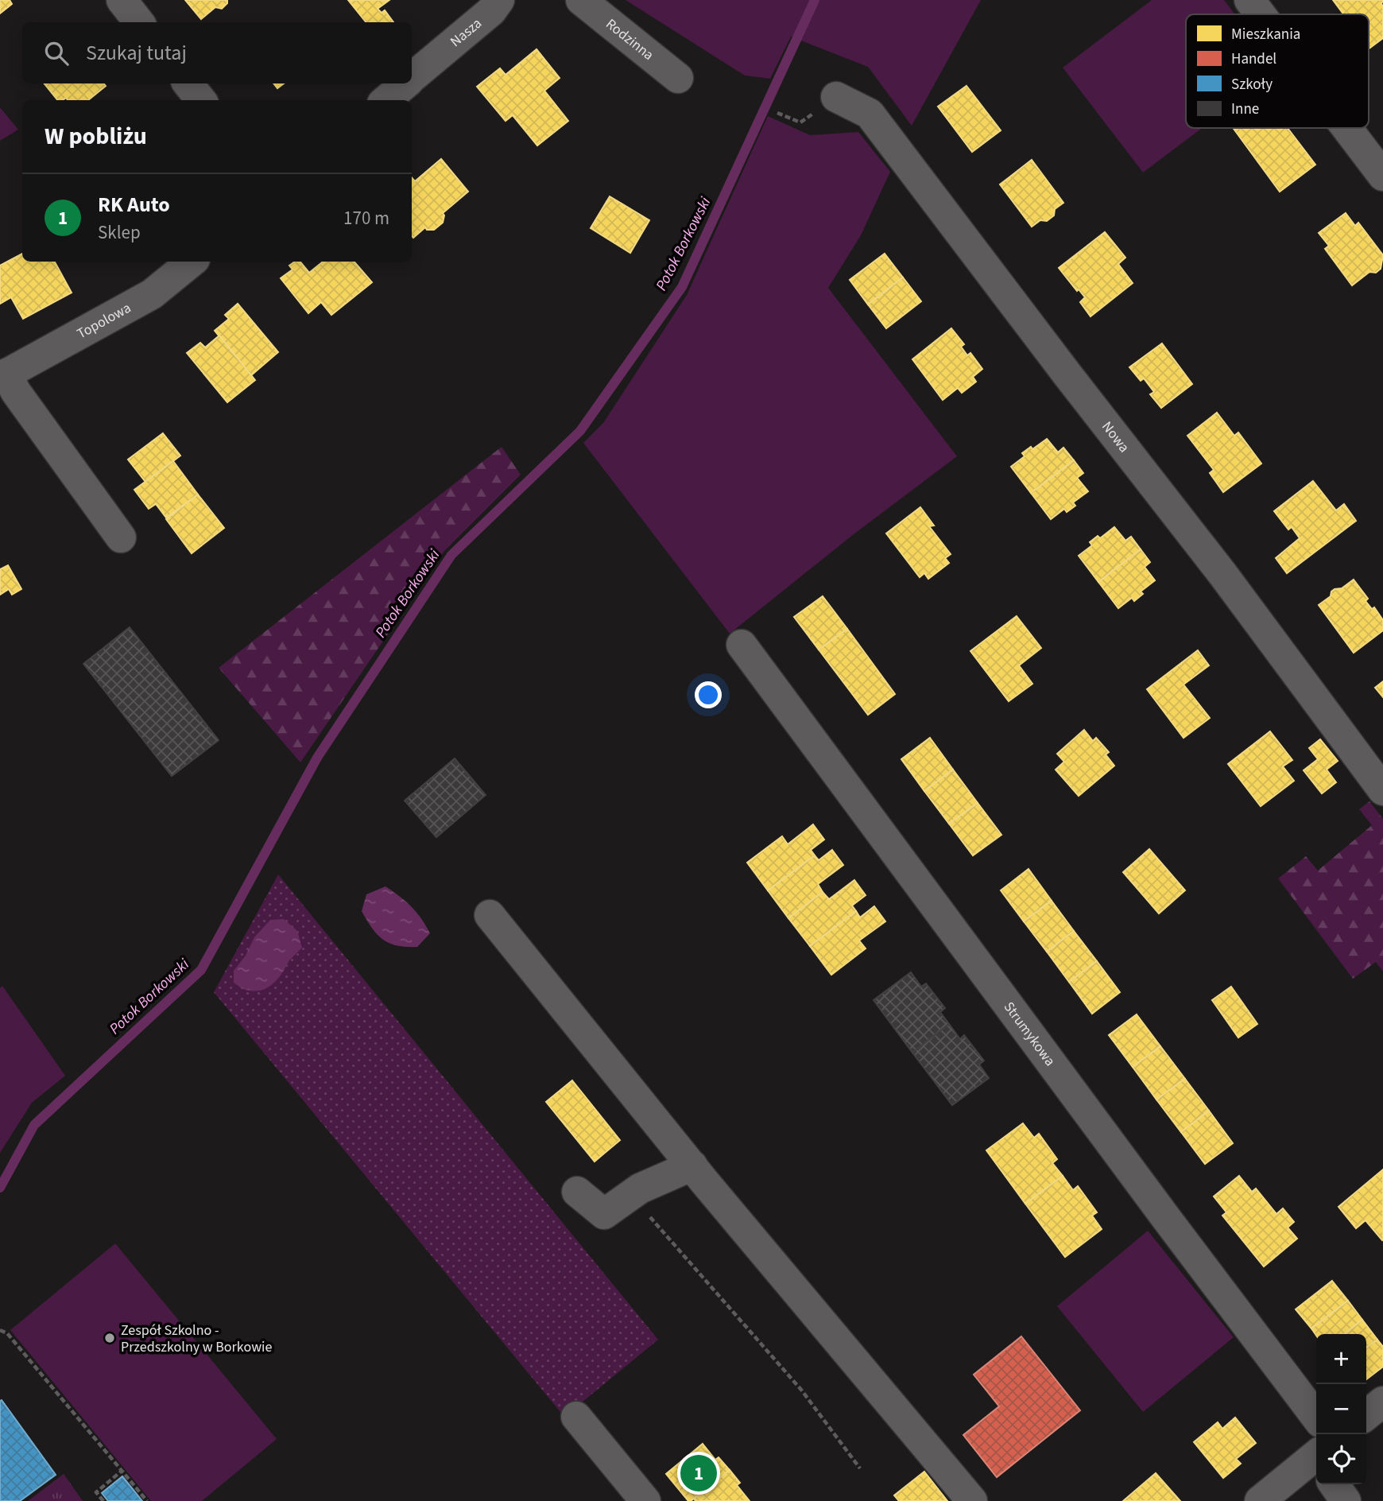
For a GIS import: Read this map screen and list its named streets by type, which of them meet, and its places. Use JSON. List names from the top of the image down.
{
  "streets": {
    "street": [
      "Nasza",
      "Rodzinna",
      "Topolowa",
      "Nowa",
      "Strumykowa"
    ]
  },
  "water": ["Potok Borkowski"],
  "places": ["Zespół Szkolno - Przedszkolny w Borkowie"],
  "legend": [
    "Mieszkania",
    "Handel",
    "Szkoły",
    "Inne"
  ],
  "page": {
    "search": "Szukaj tutaj",
    "heading": "W pobliżu",
    "list": [
      {
        "mark": "1",
        "name": "RK Auto",
        "note": "Sklep",
        "value": "170 m"
      }
    ],
    "map_buttons": ["+", "−"],
    "pins": "1"
  }
}
